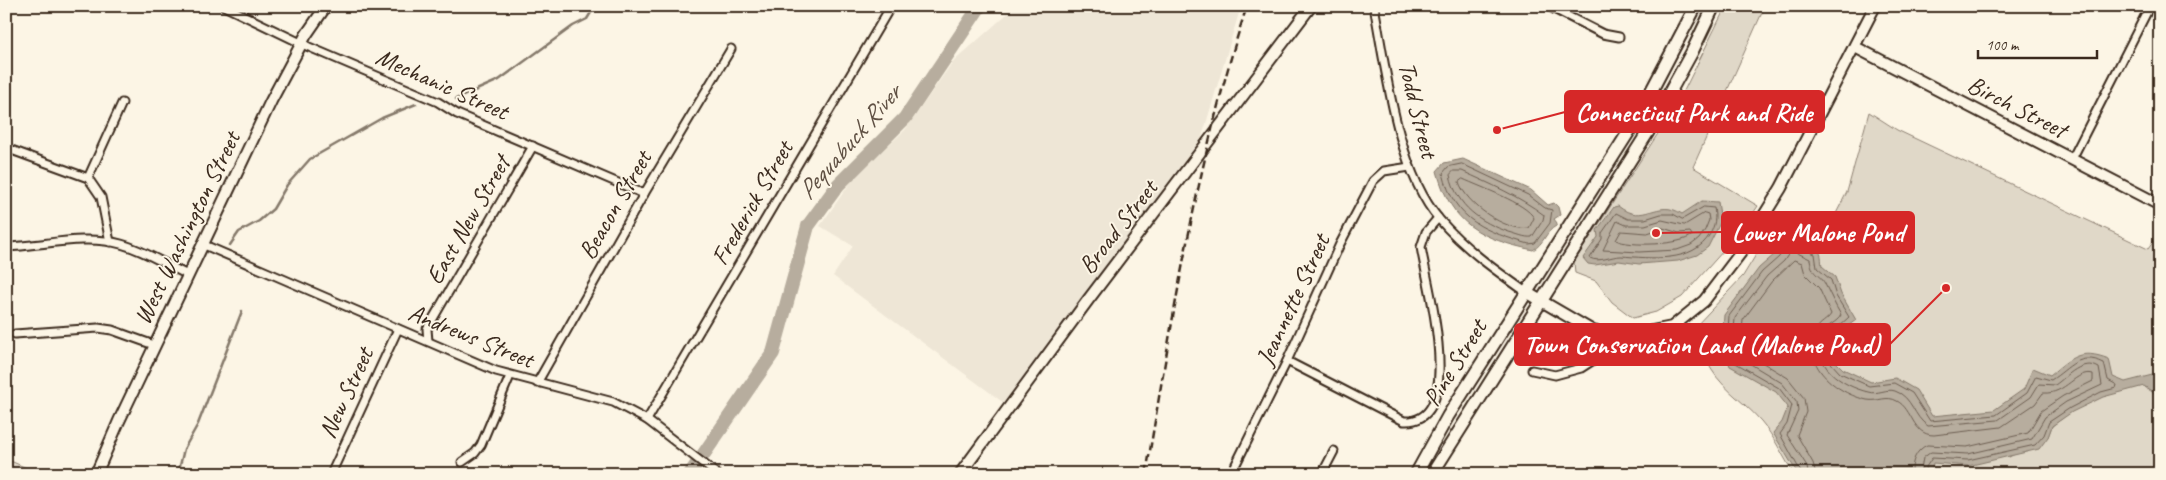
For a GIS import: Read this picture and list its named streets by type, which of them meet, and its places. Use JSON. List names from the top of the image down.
{
  "streets": {
    "highway": ["Pine Street"],
    "main road": ["Birch Street", "Broad Street", "West Washington Street"],
    "street": [
      "Mechanic Street",
      "Todd Street",
      "Frederick Street",
      "Beacon Street",
      "East New Street",
      "Jeannette Street",
      "Andrews Street",
      "New Street"
    ]
  },
  "crossings": [
    ["Mechanic Street", "Beacon Street"],
    ["Mechanic Street", "East New Street"],
    ["Mechanic Street", "West Washington Street"],
    ["Todd Street", "Jeannette Street"],
    ["Todd Street", "Pine Street"],
    ["Frederick Street", "Andrews Street"],
    ["Beacon Street", "Andrews Street"],
    ["East New Street", "Andrews Street"],
    ["West Washington Street", "Andrews Street"],
    ["Andrews Street", "New Street"]
  ],
  "water": ["Pequabuck River"],
  "places": ["Connecticut Park and Ride", "Lower Malone Pond", "Town Conservation Land (Malone Pond)"],
  "scale_bar": "100 m"
}
